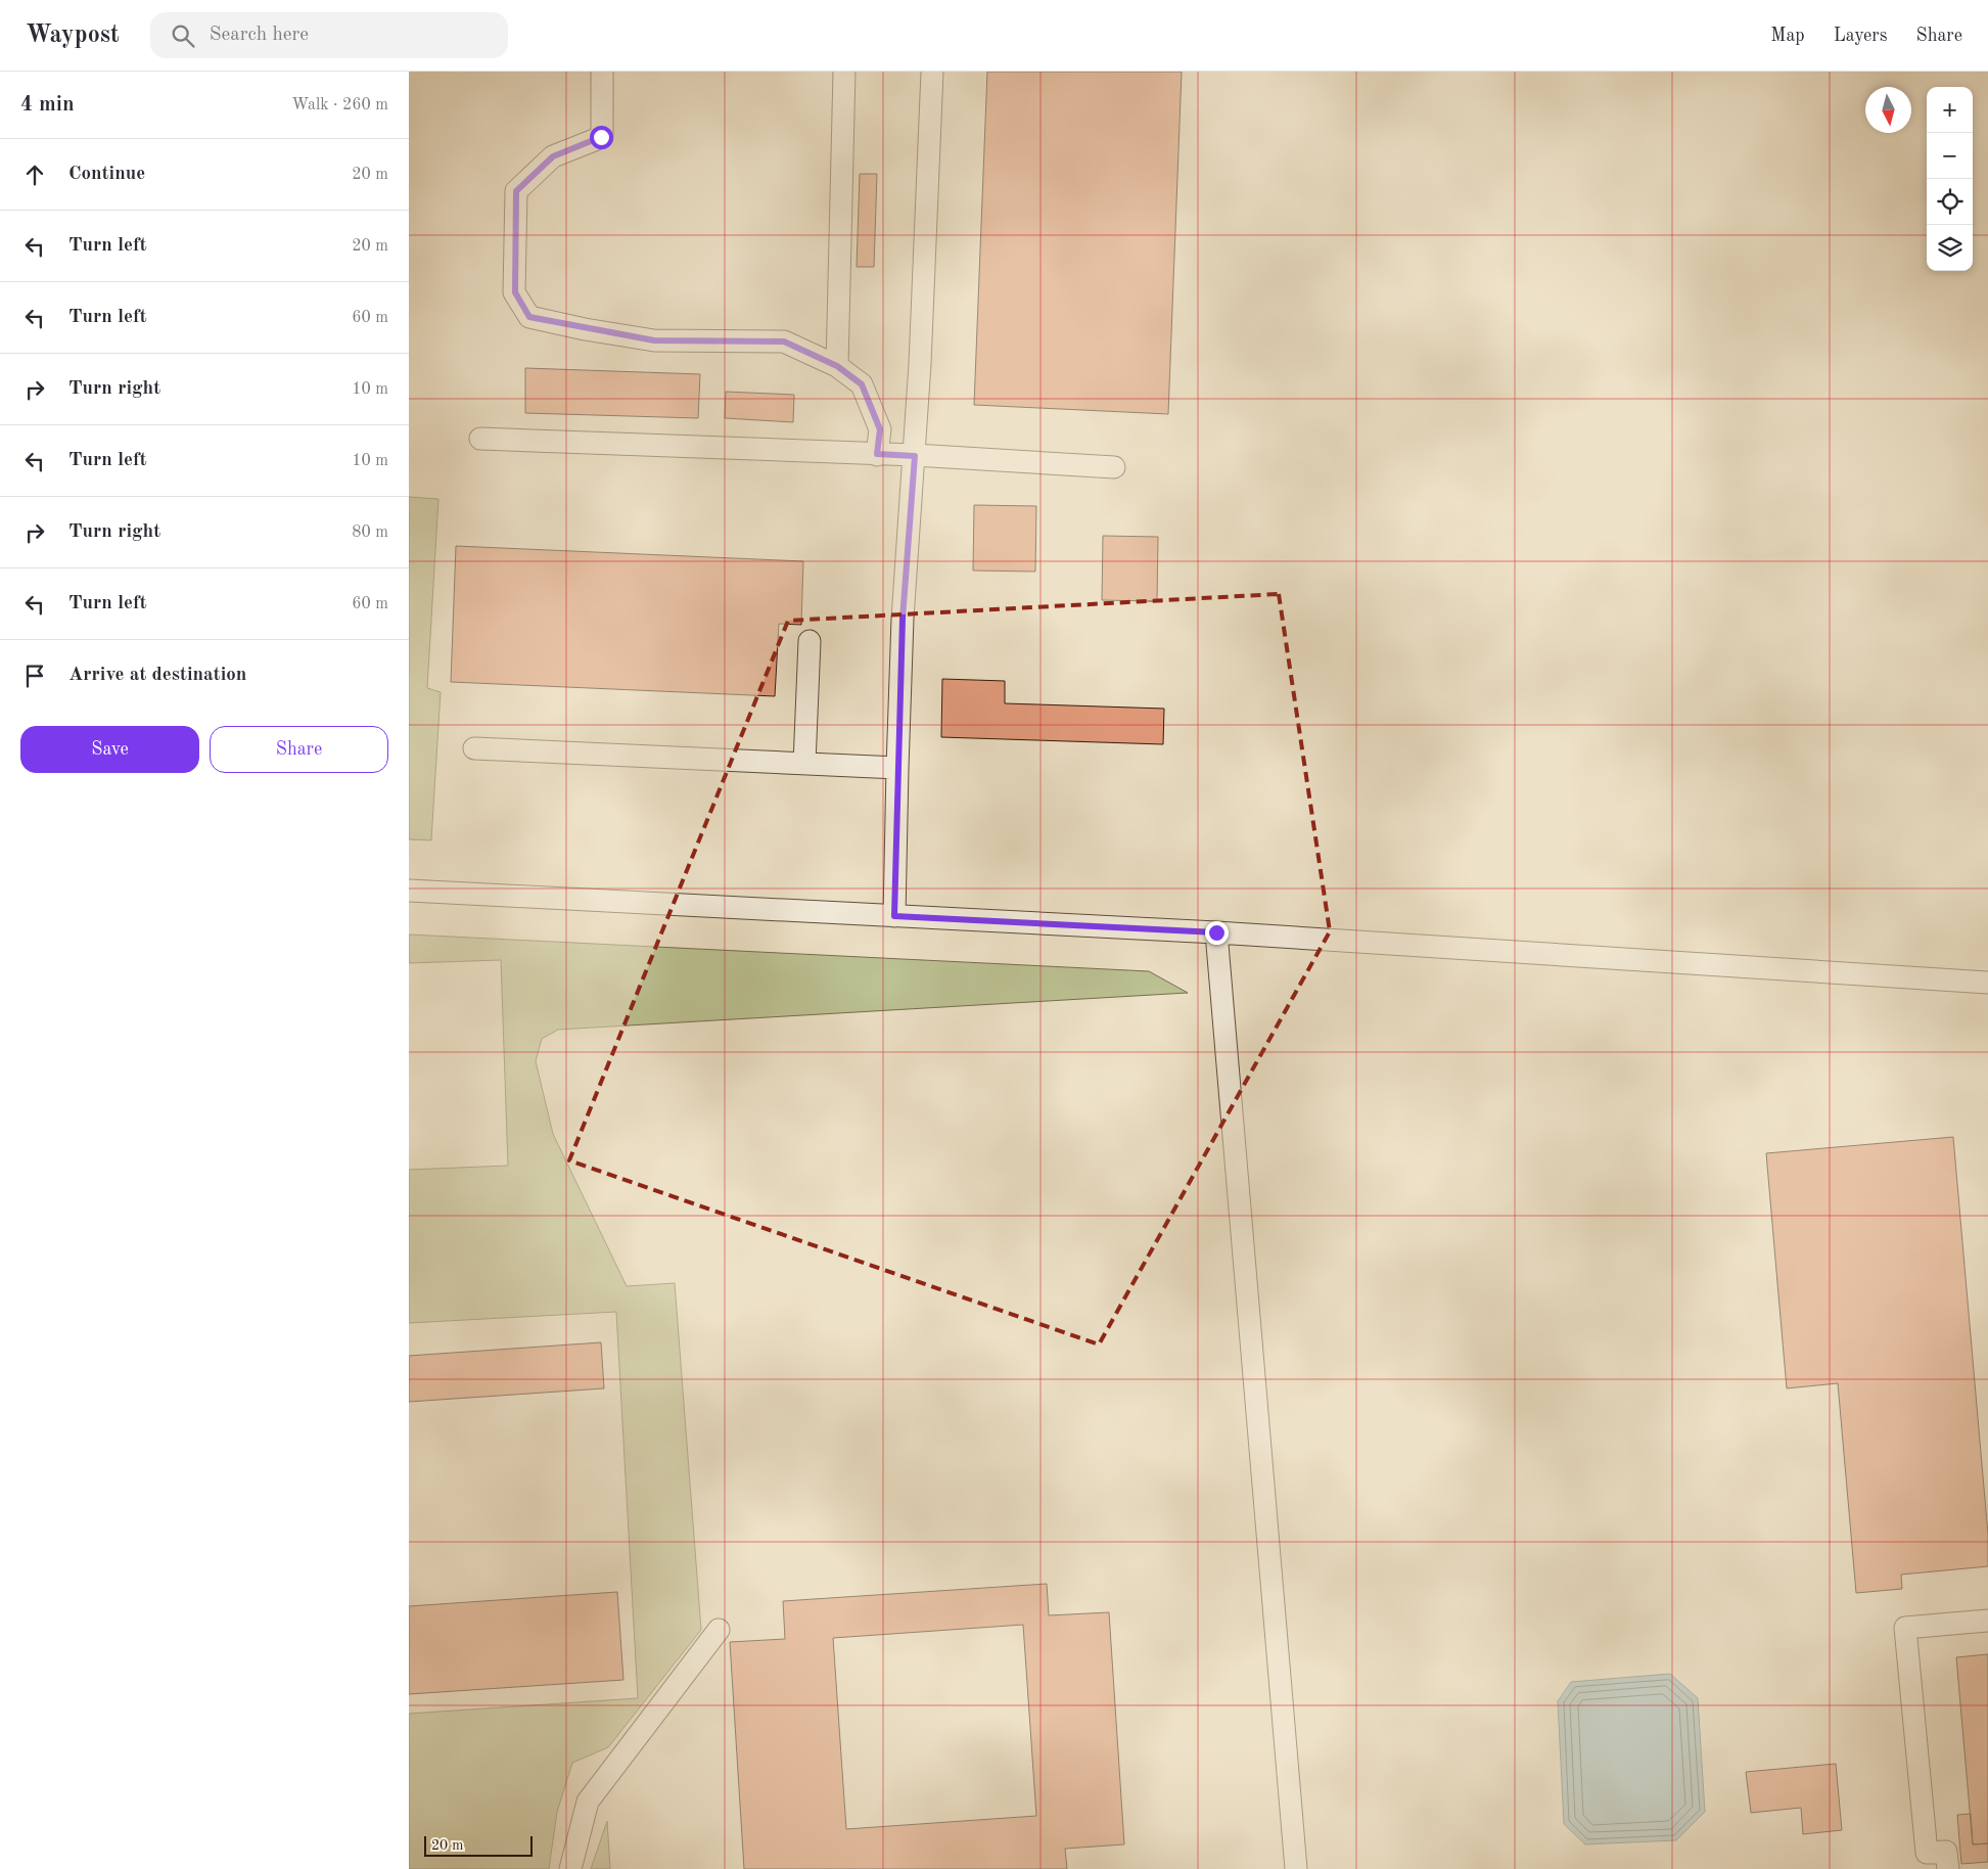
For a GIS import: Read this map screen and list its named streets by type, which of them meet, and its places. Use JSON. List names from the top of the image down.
{
  "scale_bar": "20 m",
  "north": "bottom",
  "page": {
    "header": "Waypost",
    "search": "Search here",
    "nav": ["Map", "Layers", "Share"],
    "heading": ["4 min", "Walk · 260 m"],
    "map_buttons": ["+", "−"],
    "list": [
      ["Continue", "20 m"],
      ["Turn left", "20 m"],
      ["Turn left", "60 m"],
      ["Turn right", "10 m"],
      ["Turn left", "10 m"],
      ["Turn right", "80 m"],
      ["Turn left", "60 m"],
      "Arrive at destination"
    ],
    "buttons": ["Save", "Share"],
    "scale": "20 m"
  }
}
